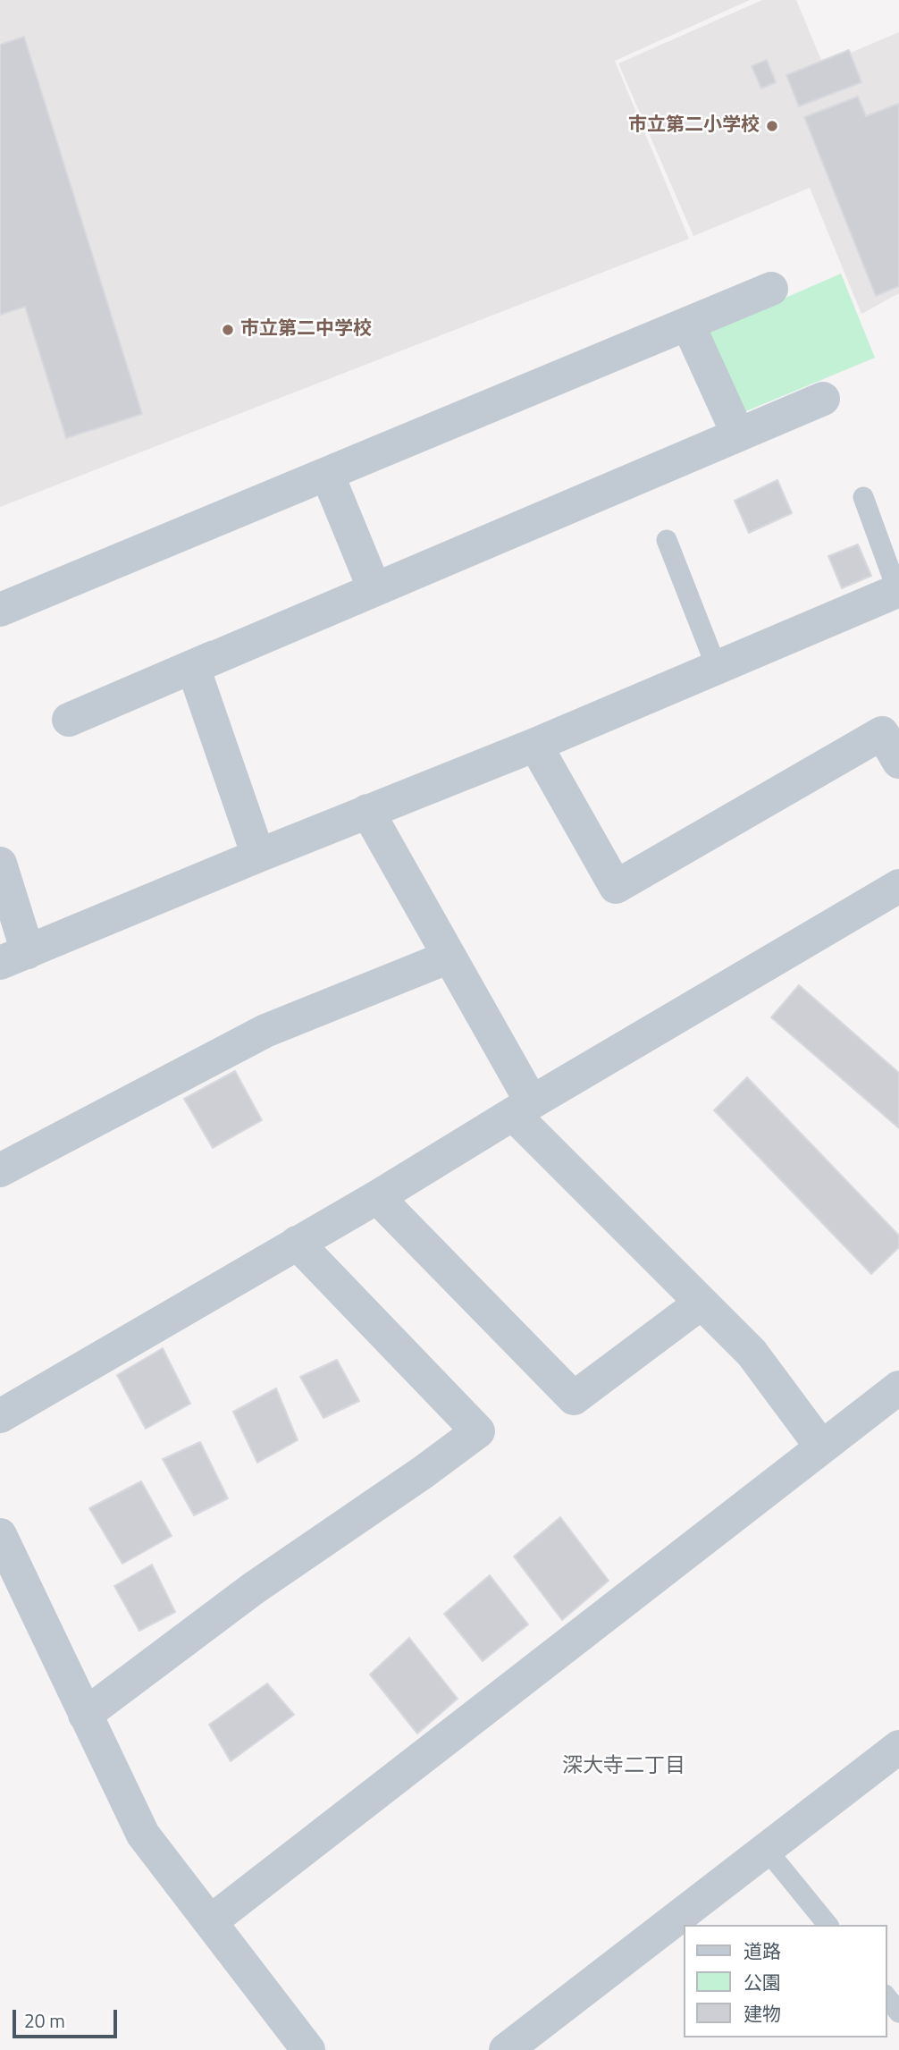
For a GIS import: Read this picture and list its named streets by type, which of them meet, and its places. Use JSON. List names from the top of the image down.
{
  "districts": ["深大寺二丁目"],
  "places": ["市立第二小学校", "市立第二中学校"],
  "legend": ["道路", "公園", "建物"],
  "scale_bar": "20 m"
}
